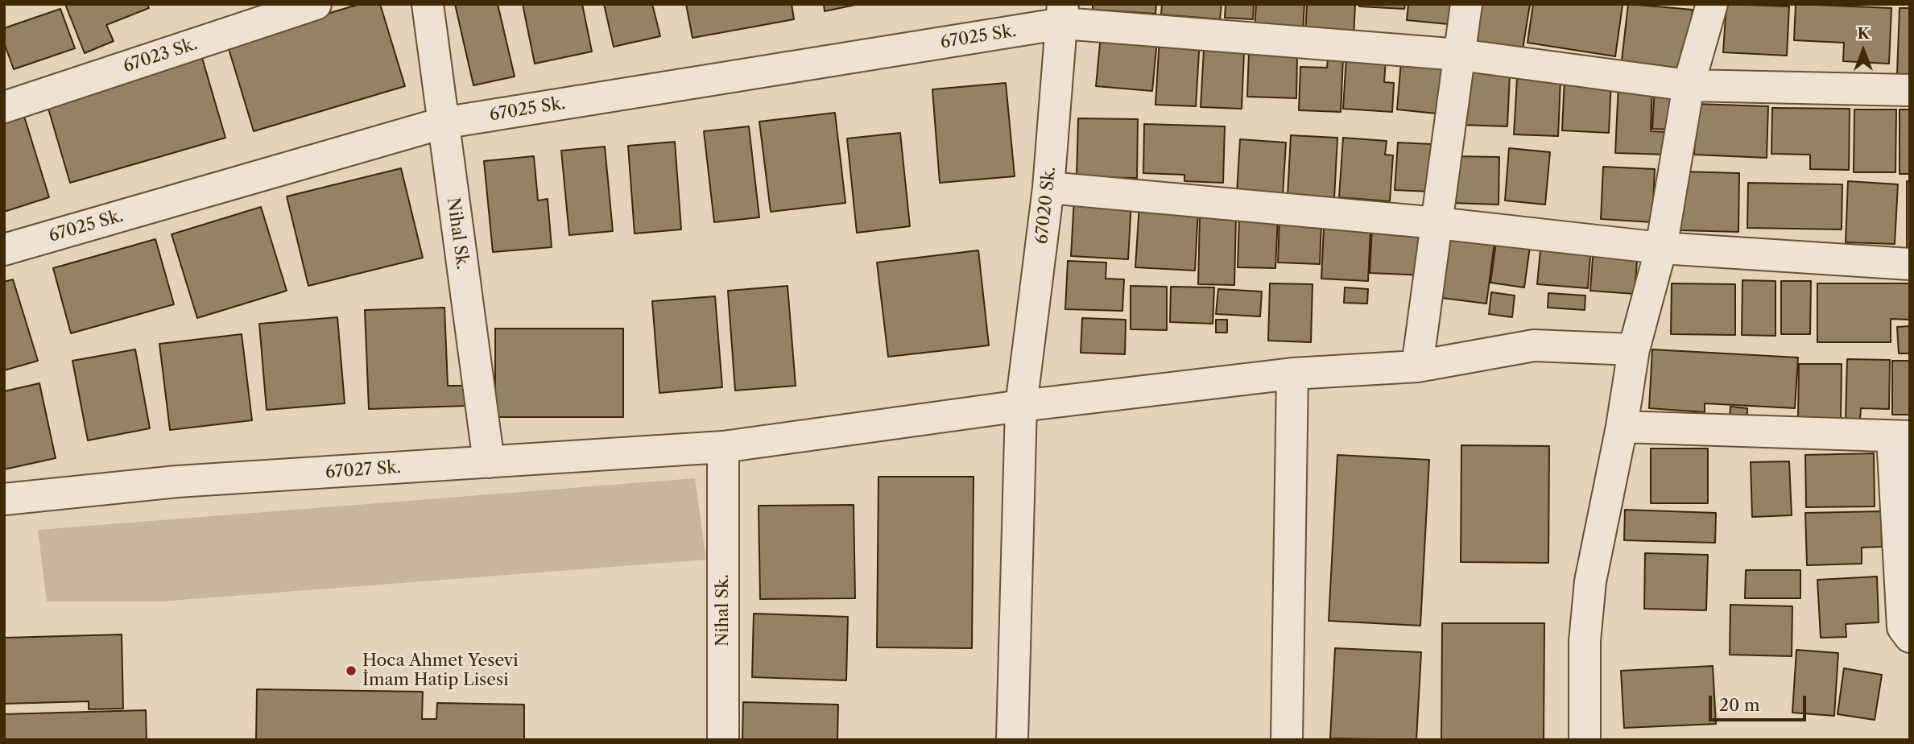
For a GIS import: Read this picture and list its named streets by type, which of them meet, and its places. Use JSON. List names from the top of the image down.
{
  "streets": {
    "street": [
      "67025 Sk.",
      "67023 Sk.",
      "67020 Sk.",
      "Nihal Sk.",
      "67027 Sk."
    ]
  },
  "crossings": [
    ["67025 Sk.", "67020 Sk."],
    ["67025 Sk.", "Nihal Sk."],
    ["67020 Sk.", "67027 Sk."],
    ["Nihal Sk.", "67027 Sk."]
  ],
  "places": ["Hoca Ahmet Yesevi İmam Hatip Lisesi"],
  "scale_bar": "20 m",
  "north": "top"
}
